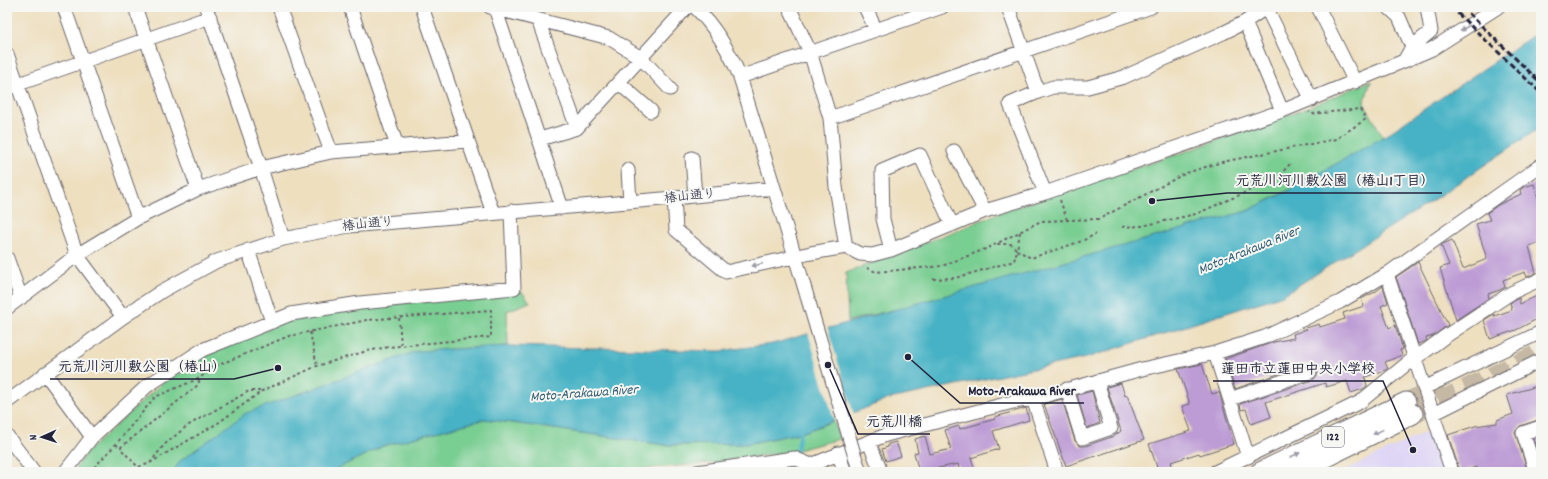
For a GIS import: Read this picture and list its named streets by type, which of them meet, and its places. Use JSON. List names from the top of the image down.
{
  "streets": {
    "highway": ["122"],
    "street": ["椿山通り"]
  },
  "water": ["Moto-Arakawa River"],
  "places": [
    "元荒川河川敷公園（椿山1丁目）",
    "Moto-Arakawa River",
    "元荒川橋",
    "元荒川河川敷公園（椿山）",
    "蓮田市立蓮田中央小学校"
  ],
  "north": "left"
}
